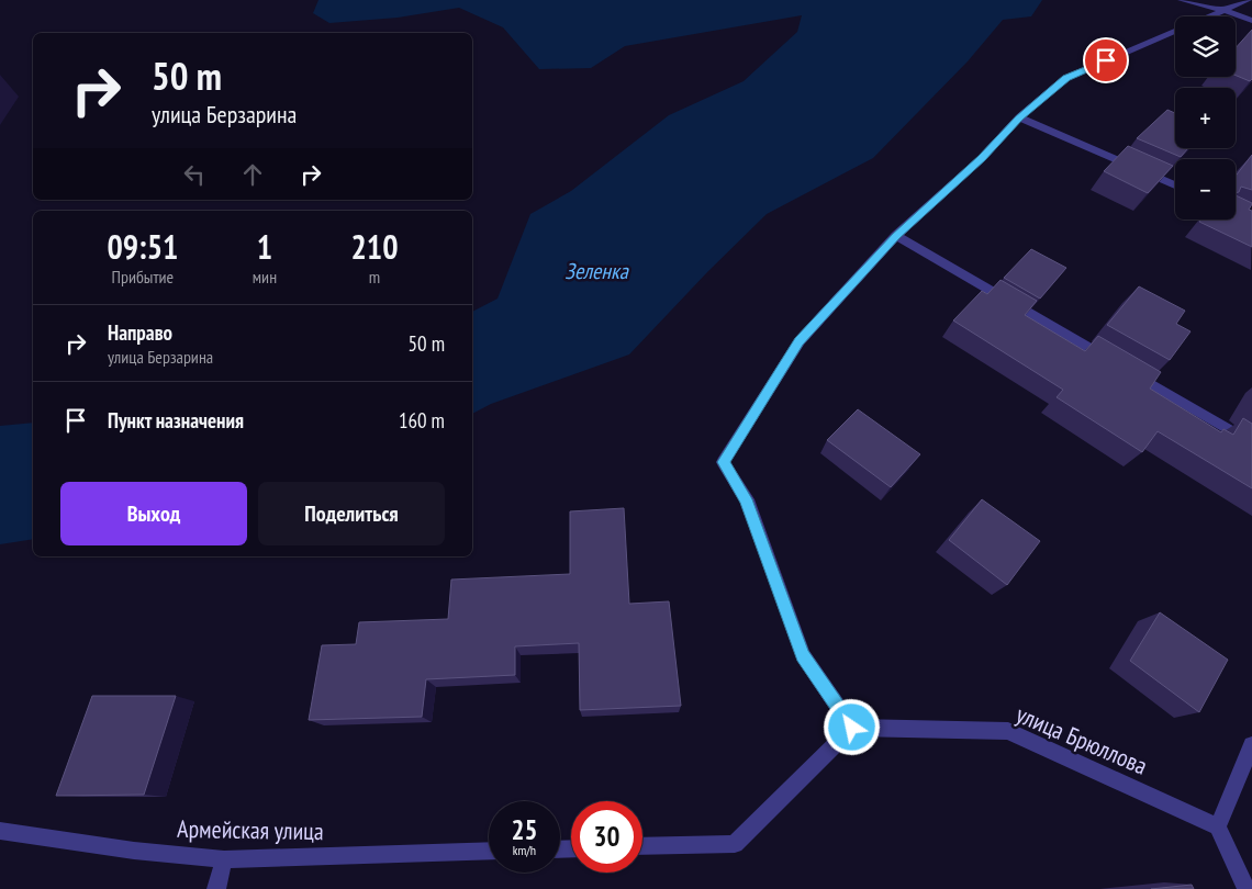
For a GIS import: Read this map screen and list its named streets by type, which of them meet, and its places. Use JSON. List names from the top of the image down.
{
  "streets": {
    "street": ["улица Брюллова", "Армейская улица"]
  },
  "water": ["Зеленка"],
  "page": {
    "map_buttons": ["+", "−"],
    "turn": ["50 m", "улица Берзарина"],
    "eta": [
      "09:51",
      "Прибытие",
      "1",
      "мин",
      "210",
      "m"
    ],
    "list": [
      {
        "name": "Направо",
        "note": "улица Берзарина",
        "value": "50 m"
      },
      {
        "name": "Пункт назначения",
        "value": "160 m"
      }
    ],
    "buttons": ["Выход", "Поделиться"],
    "speed": "25 km/h",
    "limit": "30"
  }
}
